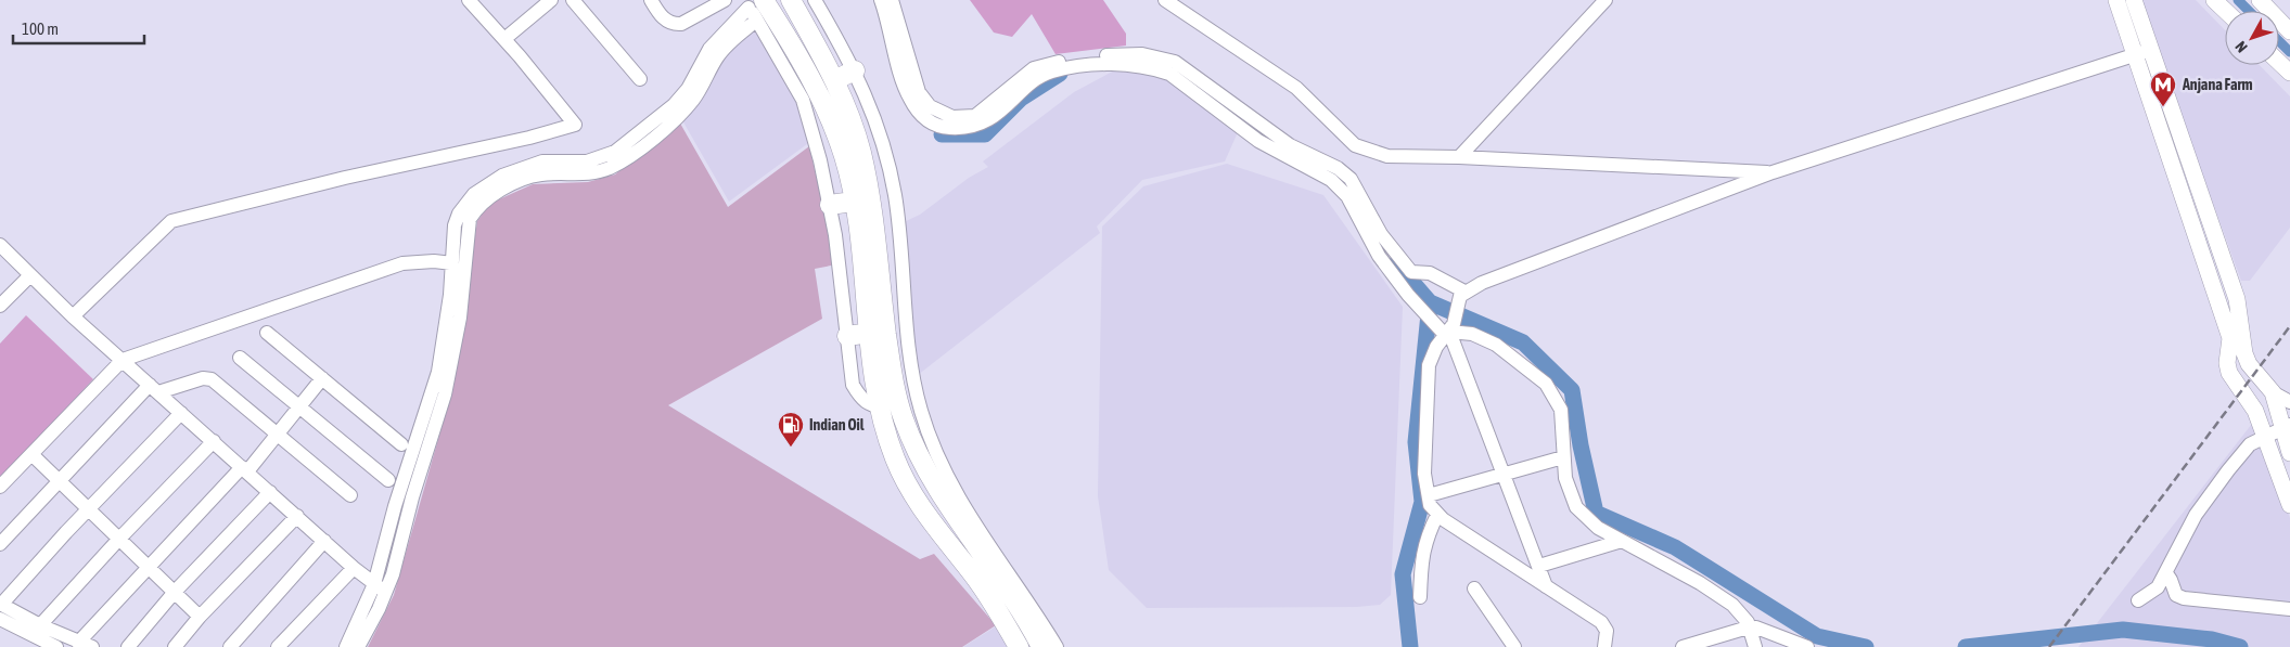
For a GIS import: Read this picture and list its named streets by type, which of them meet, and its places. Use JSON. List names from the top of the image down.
{
  "places": {
    "metro station": ["Anjana Farm"],
    "fuel station": ["Indian Oil"]
  },
  "scale_bar": "100 m",
  "north": "bottom left"
}
